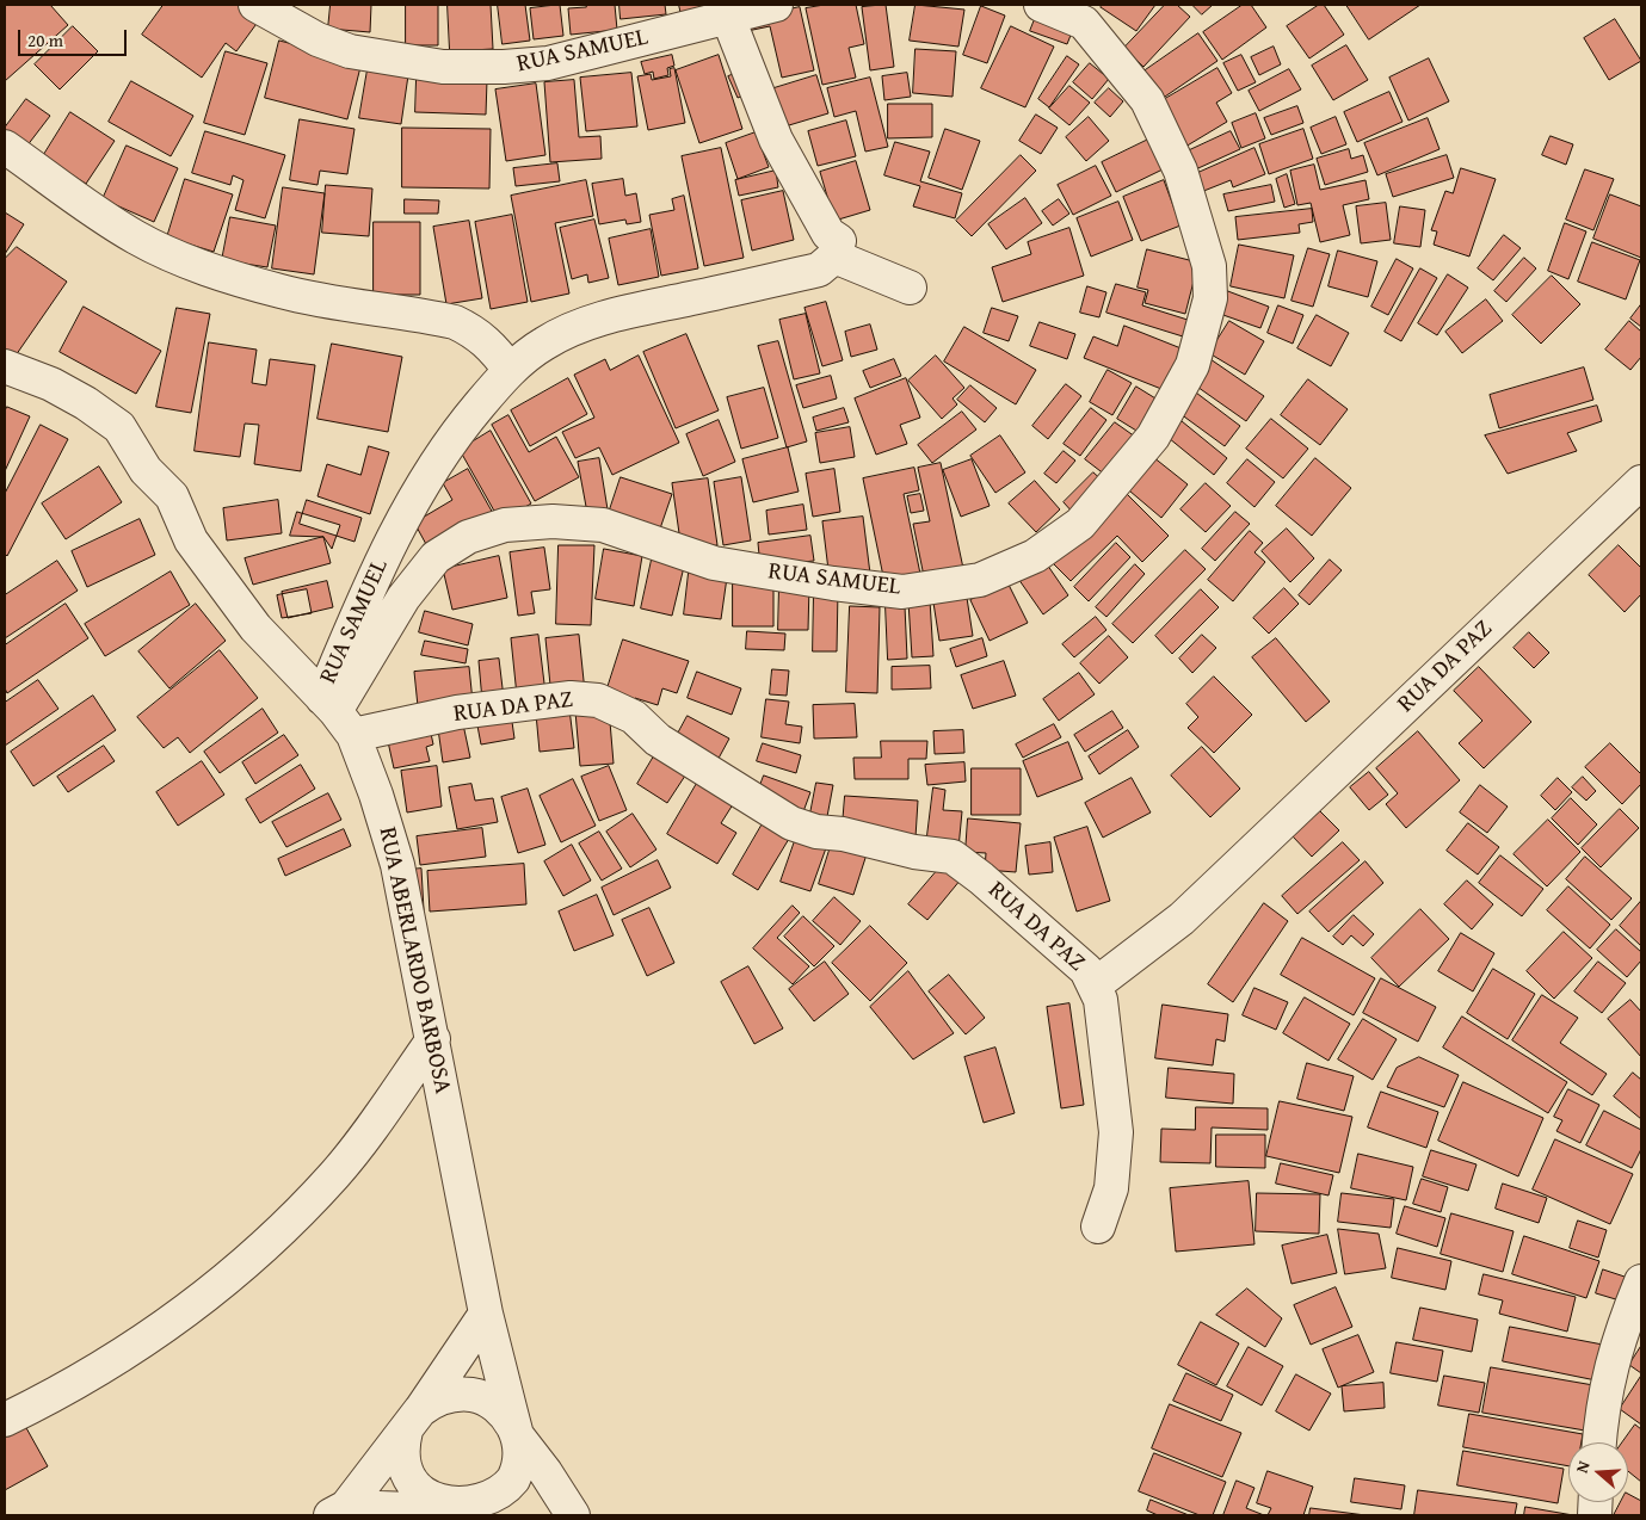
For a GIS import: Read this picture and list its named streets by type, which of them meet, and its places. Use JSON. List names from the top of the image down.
{
  "streets": {
    "street": ["RUA SAMUEL", "RUA DA PAZ", "RUA ABERLARDO BARBOSA"]
  },
  "crossings": [
    ["RUA SAMUEL", "RUA DA PAZ"],
    ["RUA SAMUEL", "RUA ABERLARDO BARBOSA"],
    ["RUA DA PAZ", "RUA ABERLARDO BARBOSA"]
  ],
  "scale_bar": "20 m",
  "north": "left"
}
